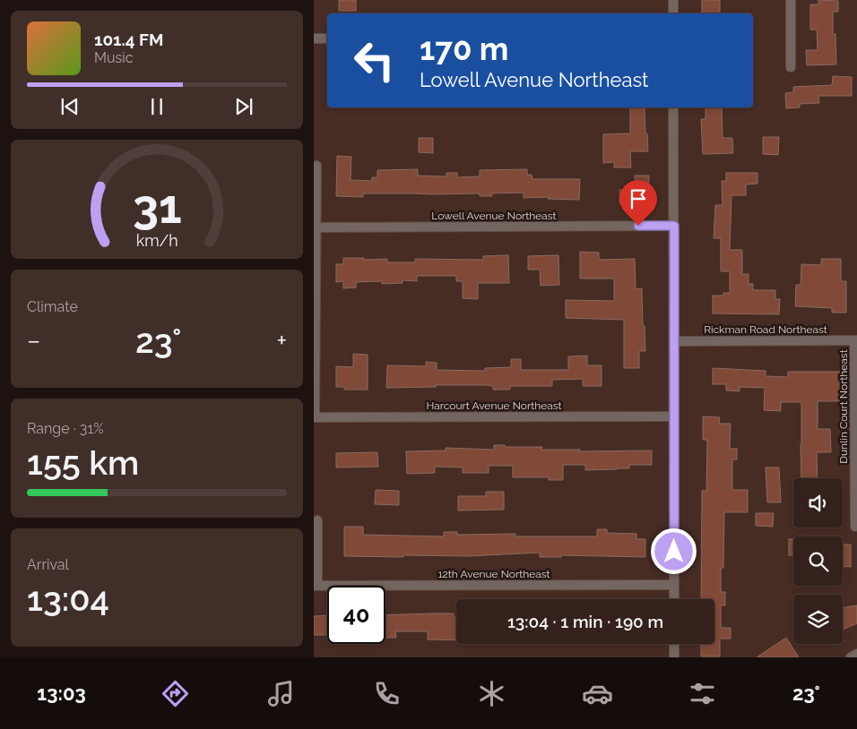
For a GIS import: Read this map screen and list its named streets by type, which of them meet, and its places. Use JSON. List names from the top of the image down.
{
  "streets": {
    "street": [
      "Lowell Avenue Northeast",
      "Rickman Road Northeast",
      "Harcourt Avenue Northeast",
      "Dunlin Court Northeast",
      "12th Avenue Northeast"
    ]
  },
  "crossings": [
    ["Rickman Road Northeast", "Dunlin Court Northeast"]
  ],
  "page": {
    "turn": ["170 m", "Lowell Avenue Northeast"],
    "song": ["101.4 FM", "Music"],
    "tile": [
      "Climate",
      ["Range · 31%", "155 km"],
      ["Arrival", "13:04"]
    ],
    "heat": ["−", "23°", "+"],
    "limit": "40",
    "trip": "13:04 · 1 min · 190 m",
    "tabs": ["13:03", "23°"],
    "gauge": ["31", "km/h"]
  }
}
